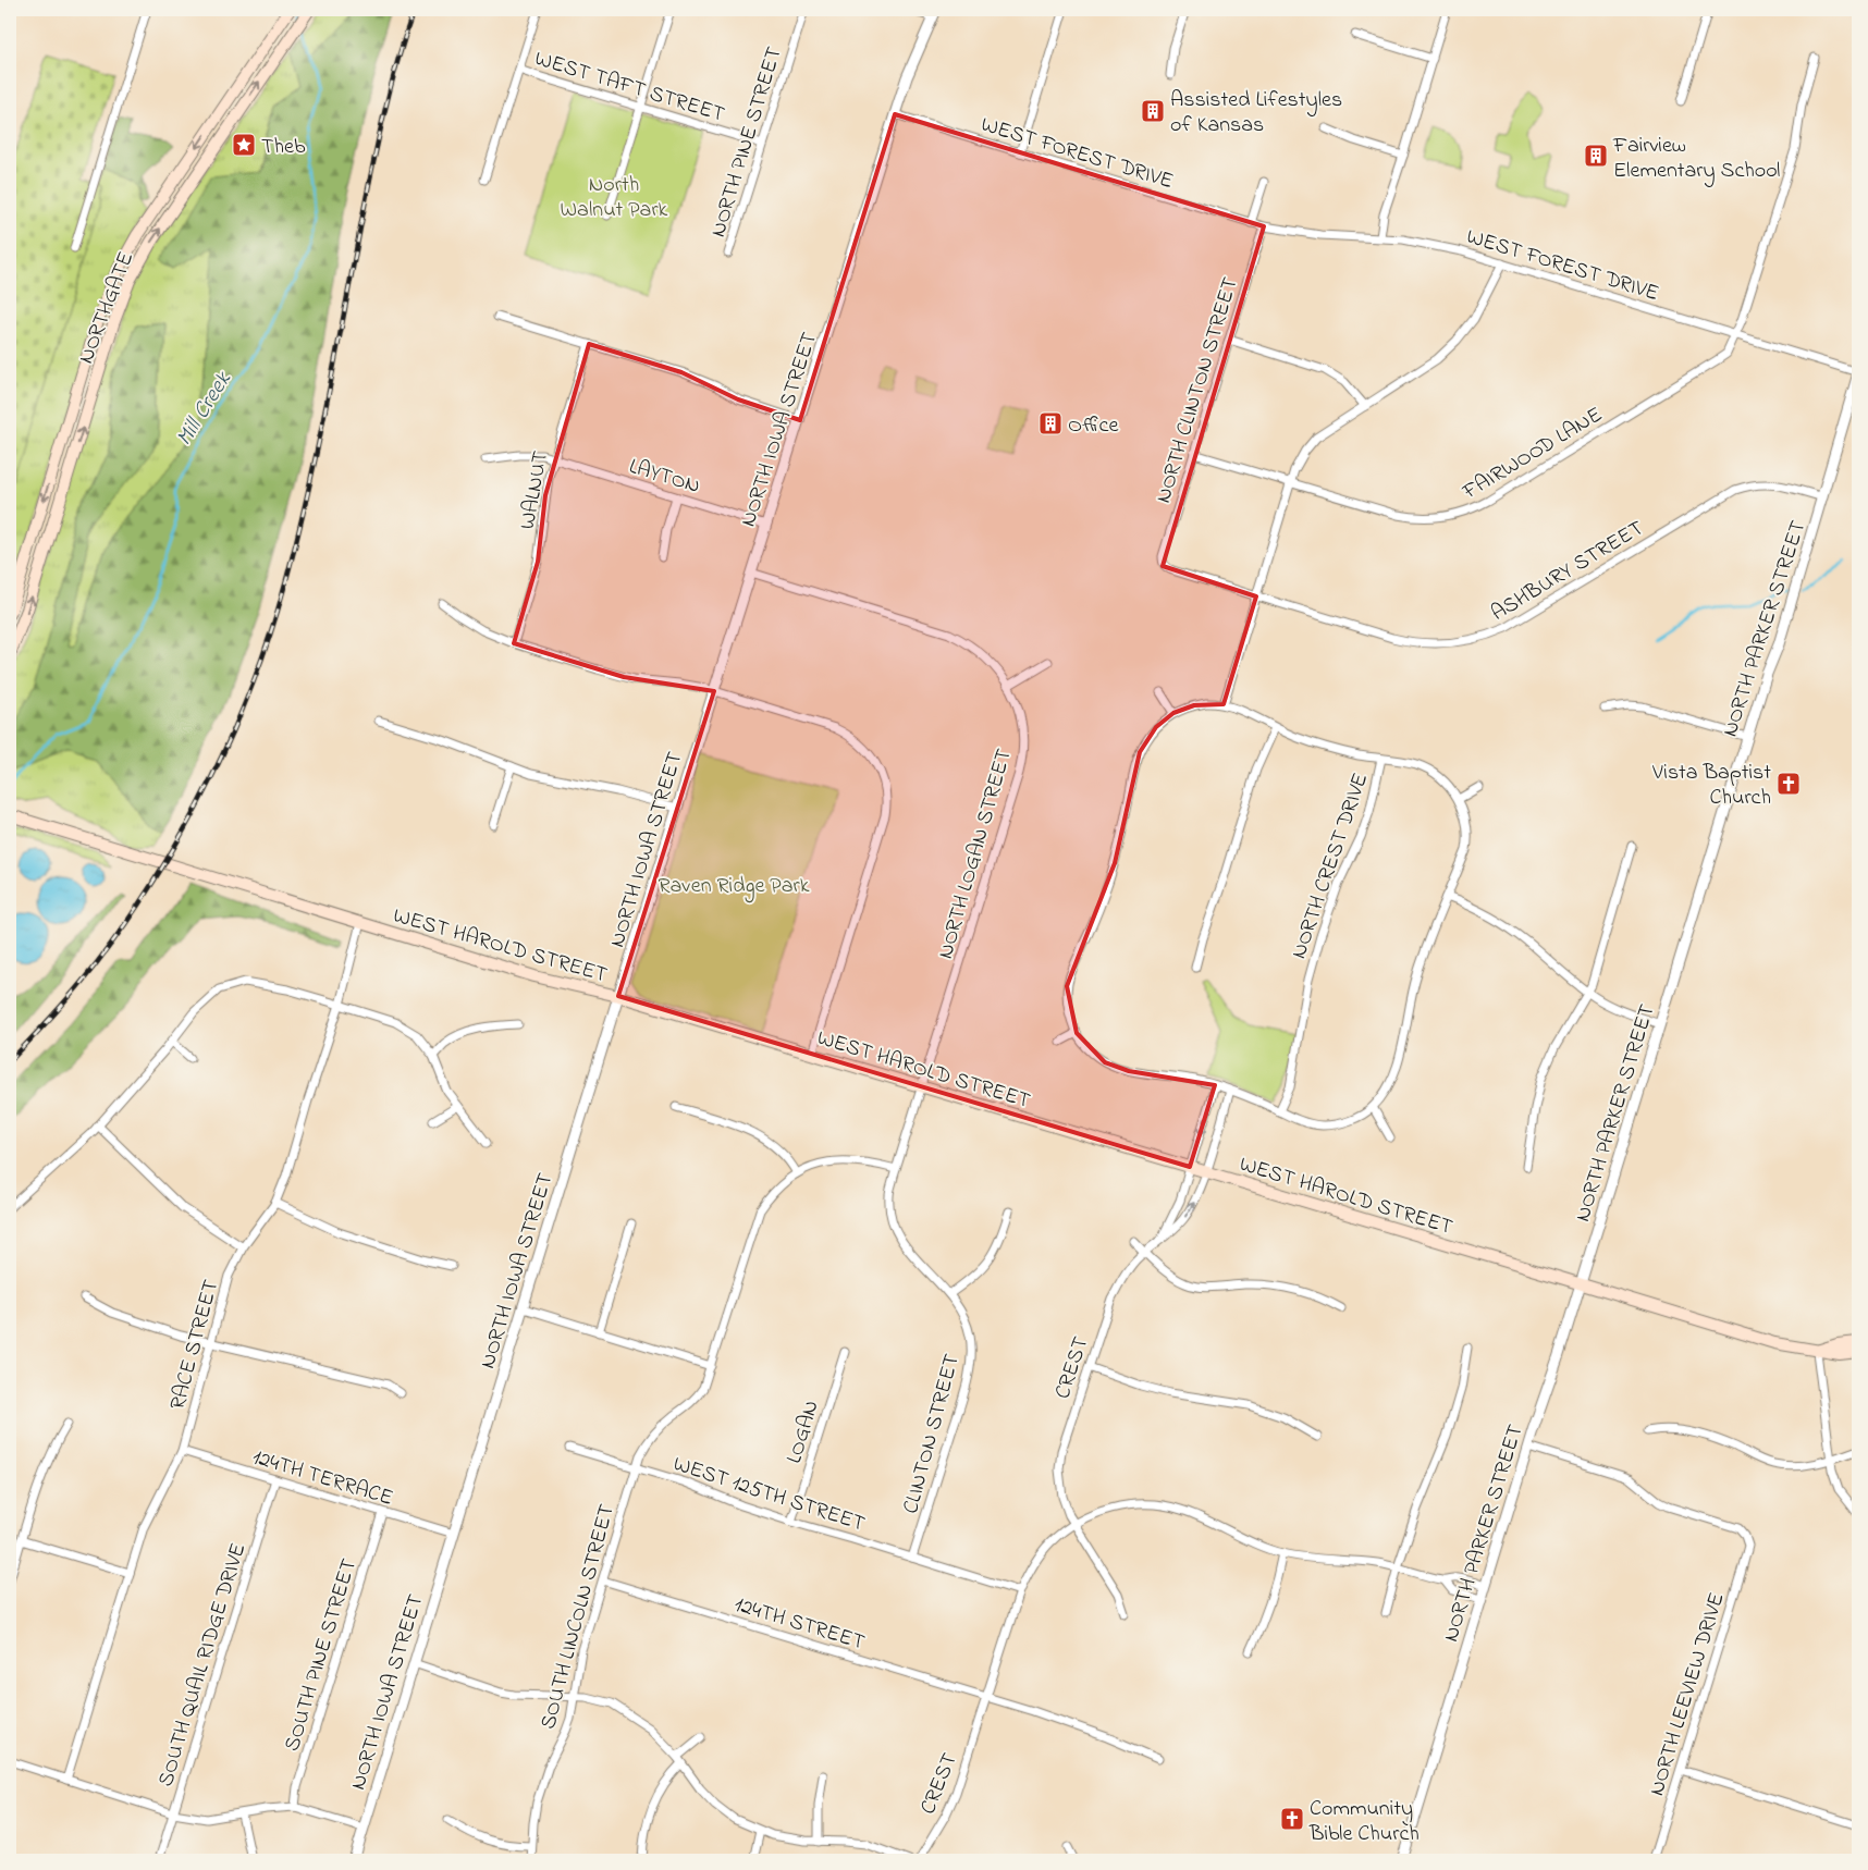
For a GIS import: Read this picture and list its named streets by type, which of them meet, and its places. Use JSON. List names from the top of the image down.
{
  "streets": {
    "main road": ["NORTHGATE", "WEST HAROLD STREET"],
    "street": [
      "WEST TAFT STREET",
      "NORTH PINE STREET",
      "WEST FOREST DRIVE",
      "NORTH CLINTON STREET",
      "NORTH IOWA STREET",
      "FAIRWOOD LANE",
      "LAYTON",
      "WALNUT",
      "ASHBURY STREET",
      "NORTH PARKER STREET",
      "NORTH LOGAN STREET",
      "NORTH CREST DRIVE",
      "RACE STREET",
      "CREST",
      "LOGAN",
      "CLINTON STREET",
      "124TH TERRACE",
      "WEST 125TH STREET",
      "SOUTH LINCOLN STREET",
      "124TH STREET",
      "SOUTH PINE STREET",
      "SOUTH QUAIL RIDGE DRIVE",
      "NORTH LEEVIEW DRIVE"
    ]
  },
  "crossings": [
    ["WEST TAFT STREET", "NORTH PINE STREET"],
    ["WEST FOREST DRIVE", "NORTH CLINTON STREET"],
    ["WEST FOREST DRIVE", "NORTH IOWA STREET"],
    ["WEST FOREST DRIVE", "FAIRWOOD LANE"],
    ["WEST FOREST DRIVE", "NORTH PARKER STREET"],
    ["NORTH CLINTON STREET", "FAIRWOOD LANE"],
    ["NORTH CLINTON STREET", "ASHBURY STREET"],
    ["NORTH IOWA STREET", "LAYTON"],
    ["NORTH IOWA STREET", "NORTH LOGAN STREET"],
    ["NORTH IOWA STREET", "WEST HAROLD STREET"],
    ["NORTH IOWA STREET", "124TH TERRACE"],
    ["LAYTON", "WALNUT"],
    ["ASHBURY STREET", "NORTH PARKER STREET"],
    ["NORTH PARKER STREET", "WEST HAROLD STREET"],
    ["NORTH PARKER STREET", "NORTH LEEVIEW DRIVE"],
    ["NORTH LOGAN STREET", "WEST HAROLD STREET"],
    ["NORTH LOGAN STREET", "CLINTON STREET"],
    ["WEST HAROLD STREET", "RACE STREET"],
    ["WEST HAROLD STREET", "CREST"],
    ["WEST HAROLD STREET", "CLINTON STREET"],
    ["RACE STREET", "124TH TERRACE"],
    ["CREST", "WEST 125TH STREET"],
    ["CREST", "124TH STREET"],
    ["LOGAN", "WEST 125TH STREET"],
    ["CLINTON STREET", "WEST 125TH STREET"],
    ["CLINTON STREET", "SOUTH LINCOLN STREET"],
    ["124TH TERRACE", "SOUTH PINE STREET"],
    ["124TH TERRACE", "SOUTH QUAIL RIDGE DRIVE"],
    ["WEST 125TH STREET", "SOUTH LINCOLN STREET"],
    ["SOUTH LINCOLN STREET", "124TH STREET"]
  ],
  "water": ["Mill Creek"],
  "parks": ["North Walnut Park", "Raven Ridge Park"],
  "places": {
    "building": ["Assisted Lifestyles of Kansas", "Fairview Elementary School", "Office"],
    "place": ["Theb"],
    "church": ["Vista Baptist Church", "Community Bible Church"]
  }
}
